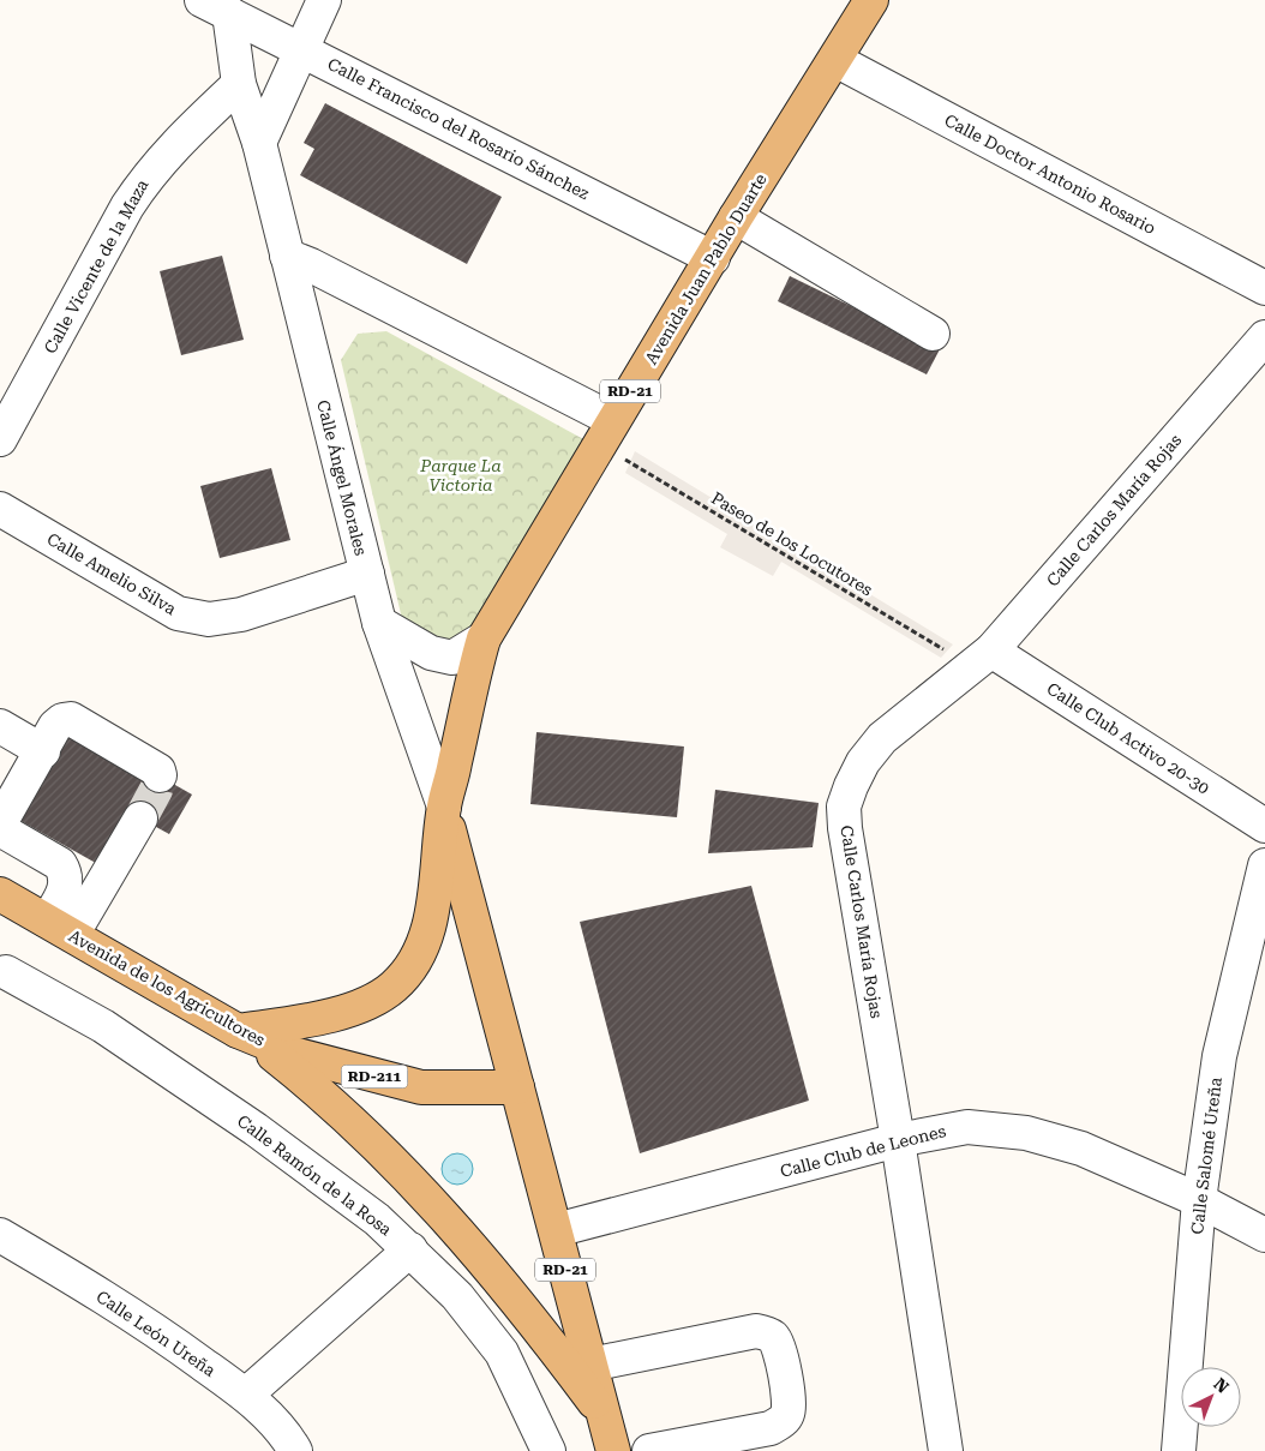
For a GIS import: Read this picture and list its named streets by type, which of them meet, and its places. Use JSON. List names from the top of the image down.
{
  "streets": {
    "main road": [
      "Avenida Juan Pablo Duarte",
      "RD-21",
      "Avenida de los Agricultores",
      "RD-211"
    ],
    "street": [
      "Calle Francisco del Rosario Sánchez",
      "Calle Doctor Antonio Rosario",
      "Calle Vicente de la Maza",
      "Calle Ángel Morales",
      "Calle Carlos María Rojas",
      "Calle Amelio Silva",
      "Calle Club Activo 20-30",
      "Calle Club de Leones",
      "Calle Salomé Ureña",
      "Calle Ramón de la Rosa",
      "Calle León Ureña"
    ],
    "path": ["Paseo de los Locutores"]
  },
  "crossings": [
    ["Calle Francisco del Rosario Sánchez", "Avenida Juan Pablo Duarte"],
    ["Calle Francisco del Rosario Sánchez", "Calle Ángel Morales"],
    ["Calle Doctor Antonio Rosario", "Avenida Juan Pablo Duarte"],
    ["Calle Vicente de la Maza", "Calle Ángel Morales"],
    ["Avenida Juan Pablo Duarte", "RD-21"],
    ["Avenida Juan Pablo Duarte", "Calle Ángel Morales"],
    ["Avenida Juan Pablo Duarte", "Paseo de los Locutores"],
    ["Avenida Juan Pablo Duarte", "Avenida de los Agricultores"],
    ["RD-21", "Calle Ángel Morales"],
    ["RD-21", "Avenida de los Agricultores"],
    ["RD-21", "Calle Club de Leones"],
    ["Calle Ángel Morales", "Calle Amelio Silva"],
    ["Calle Carlos María Rojas", "Paseo de los Locutores"],
    ["Calle Carlos María Rojas", "Calle Club Activo 20-30"],
    ["Calle Carlos María Rojas", "Calle Club de Leones"],
    ["Paseo de los Locutores", "Calle Club Activo 20-30"],
    ["Calle Club de Leones", "Calle Salomé Ureña"]
  ],
  "parks": ["Parque La Victoria"],
  "north": "top right"
}
